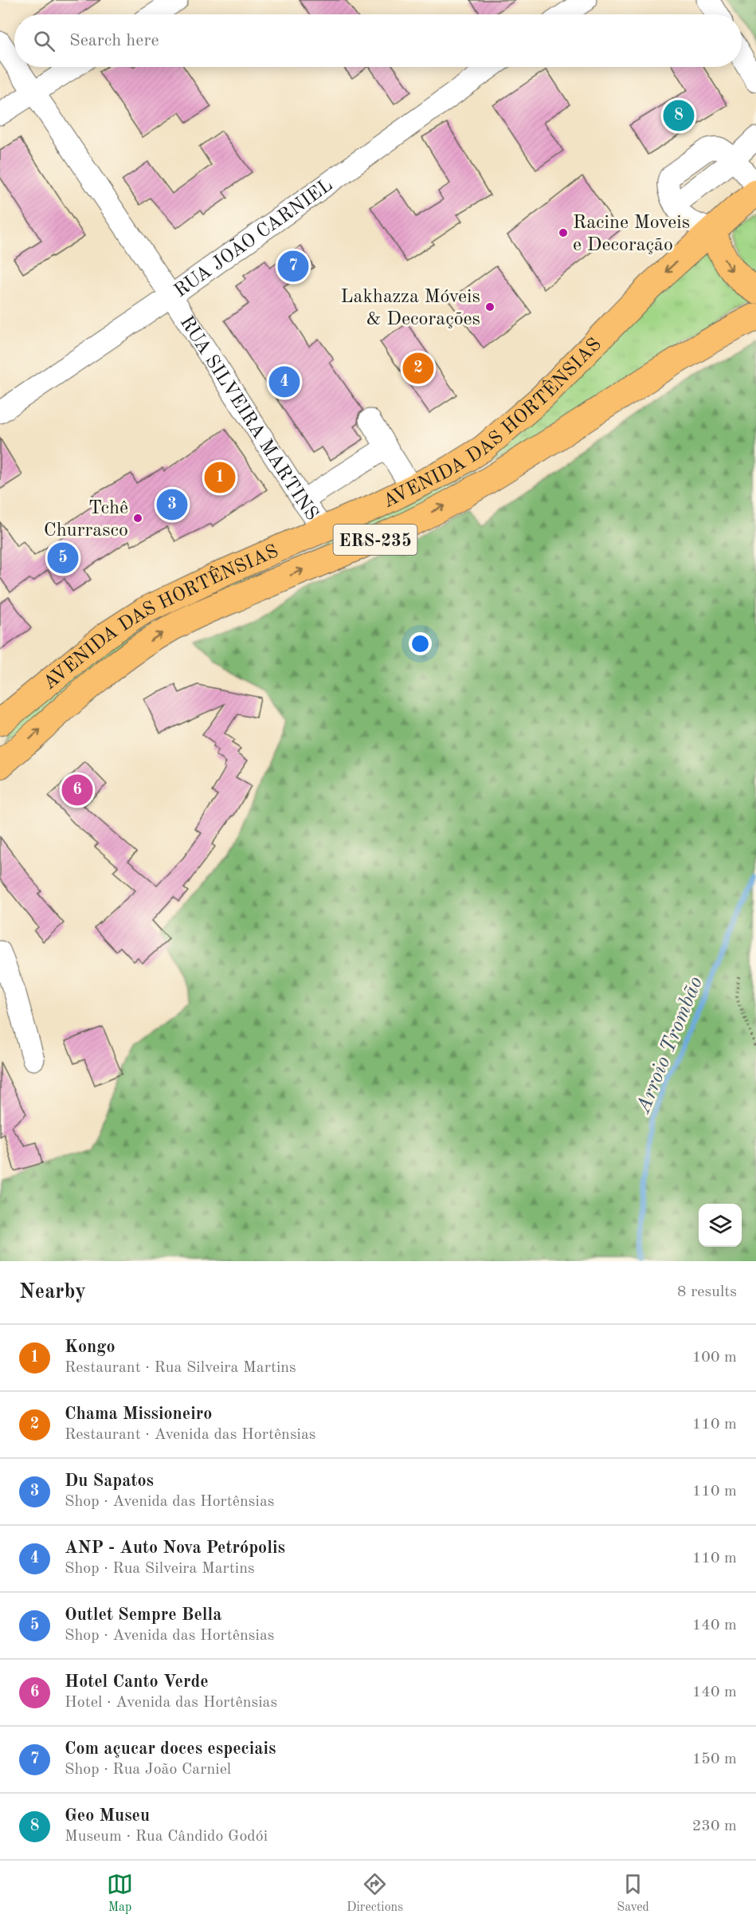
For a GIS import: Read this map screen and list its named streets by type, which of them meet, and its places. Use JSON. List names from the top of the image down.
{
  "streets": {
    "main road": ["AVENIDA DAS HORTÊNSIAS", "ERS-235"],
    "street": ["RUA JOÃO CARNIEL", "RUA SILVEIRA MARTINS"]
  },
  "crossings": [
    ["RUA JOÃO CARNIEL", "RUA SILVEIRA MARTINS"],
    ["RUA SILVEIRA MARTINS", "AVENIDA DAS HORTÊNSIAS"]
  ],
  "water": ["Arroio Trombão"],
  "places": ["Racine Moveis e Decoração", "Lakhazza Móveis & Decorações", "Tchê Churrasco"],
  "page": {
    "search": "Search here",
    "pins": [
      "8",
      "7",
      "2",
      "4",
      "1",
      "3",
      "5",
      "6"
    ],
    "heading": ["Nearby", "8 results"],
    "list": [
      {
        "mark": "1",
        "name": "Kongo",
        "note": "Restaurant · Rua Silveira Martins",
        "value": "100 m"
      },
      {
        "mark": "2",
        "name": "Chama Missioneiro",
        "note": "Restaurant · Avenida das Hortênsias",
        "value": "110 m"
      },
      {
        "mark": "3",
        "name": "Du Sapatos",
        "note": "Shop · Avenida das Hortênsias",
        "value": "110 m"
      },
      {
        "mark": "4",
        "name": "ANP - Auto Nova Petrópolis",
        "note": "Shop · Rua Silveira Martins",
        "value": "110 m"
      },
      {
        "mark": "5",
        "name": "Outlet Sempre Bella",
        "note": "Shop · Avenida das Hortênsias",
        "value": "140 m"
      },
      {
        "mark": "6",
        "name": "Hotel Canto Verde",
        "note": "Hotel · Avenida das Hortênsias",
        "value": "140 m"
      },
      {
        "mark": "7",
        "name": "Com açucar doces especiais",
        "note": "Shop · Rua João Carniel",
        "value": "150 m"
      },
      {
        "mark": "8",
        "name": "Geo Museu",
        "note": "Museum · Rua Cândido Godói",
        "value": "230 m"
      }
    ],
    "nav": ["Map", "Directions", "Saved"]
  }
}
